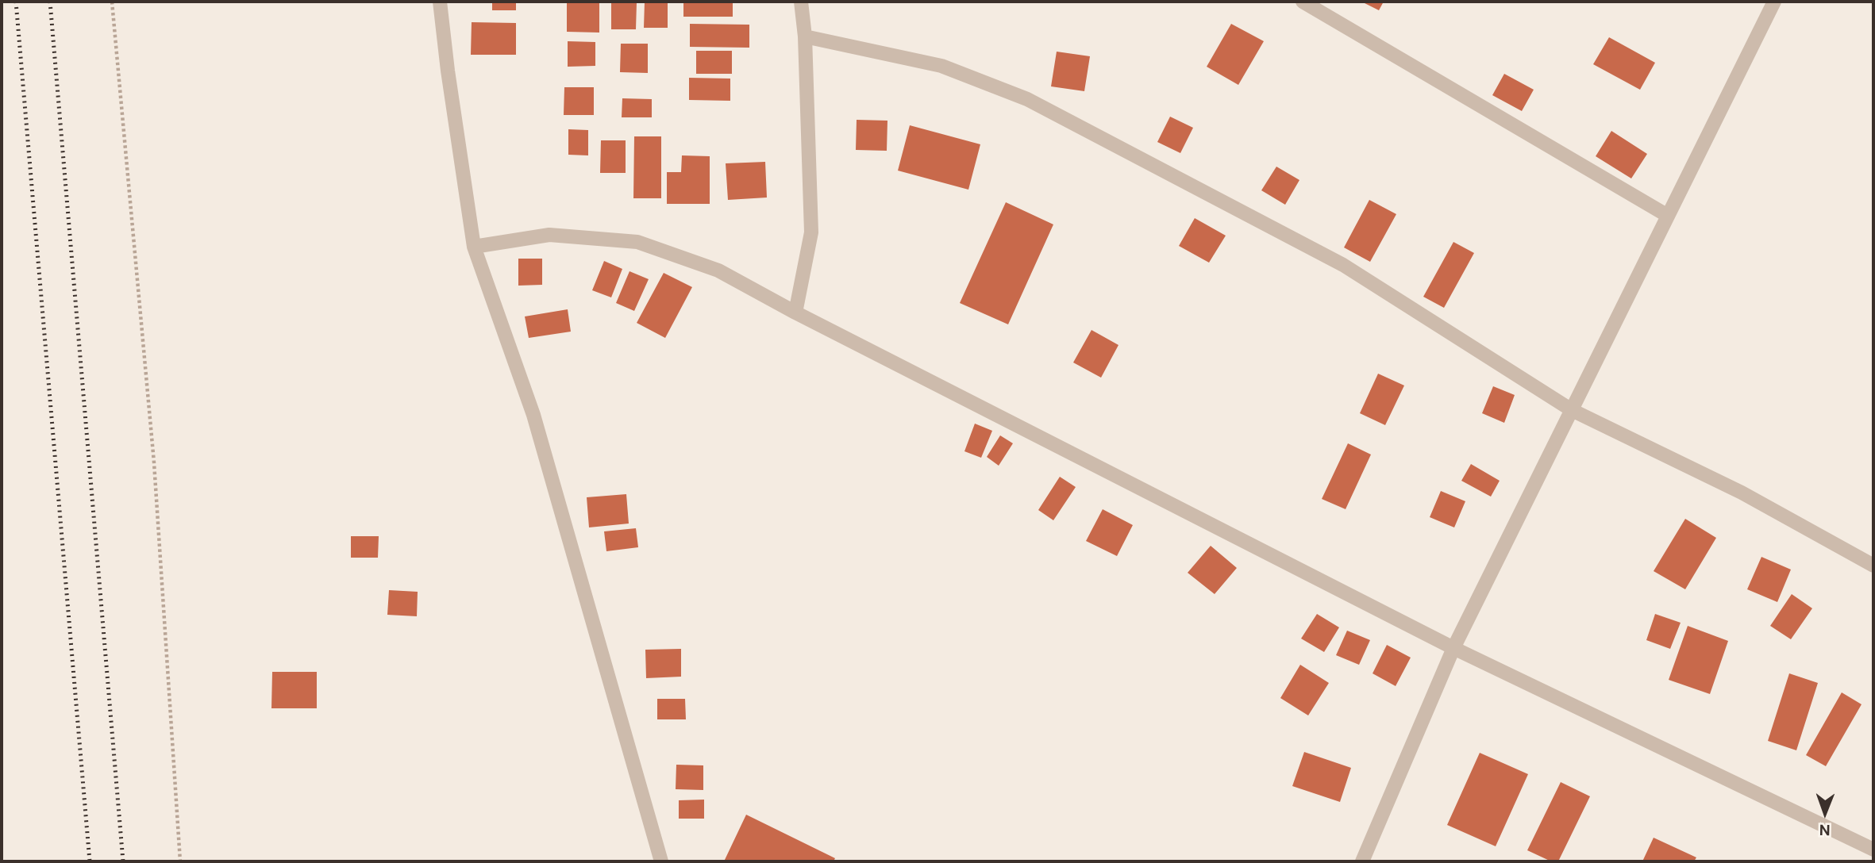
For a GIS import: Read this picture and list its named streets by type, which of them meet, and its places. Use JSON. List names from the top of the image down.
{
  "north": "bottom"
}
